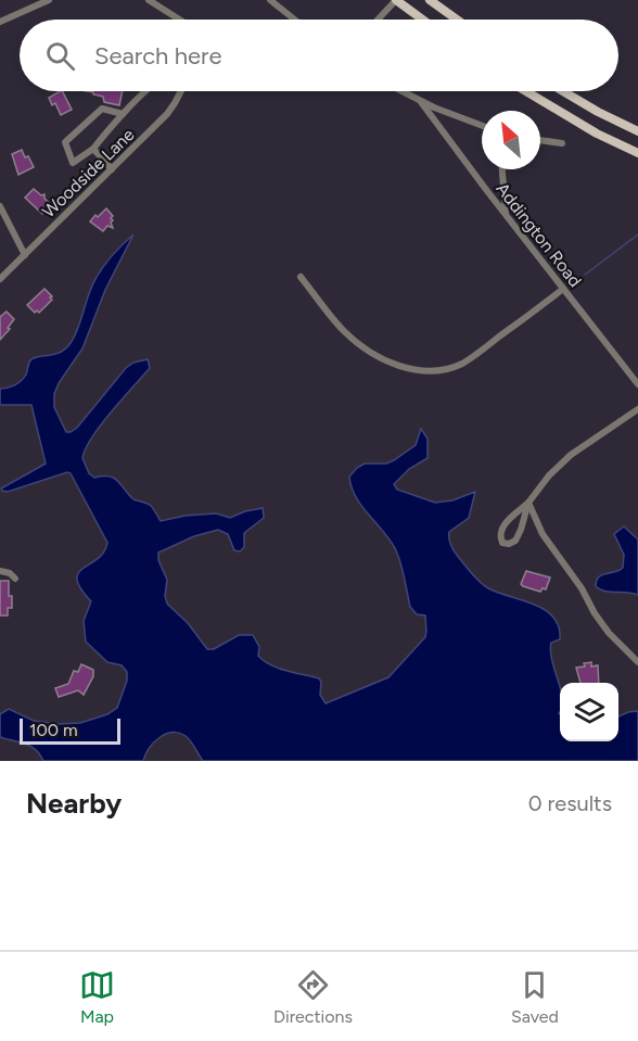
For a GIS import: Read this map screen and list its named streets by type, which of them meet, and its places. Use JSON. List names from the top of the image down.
{
  "streets": {
    "street": ["Woodside Lane", "Addington Road"]
  },
  "scale_bar": "100 m",
  "north": "top left",
  "page": {
    "search": "Search here",
    "scale": "100 m",
    "heading": ["Nearby", "0 results"],
    "nav": ["Map", "Directions", "Saved"]
  }
}
